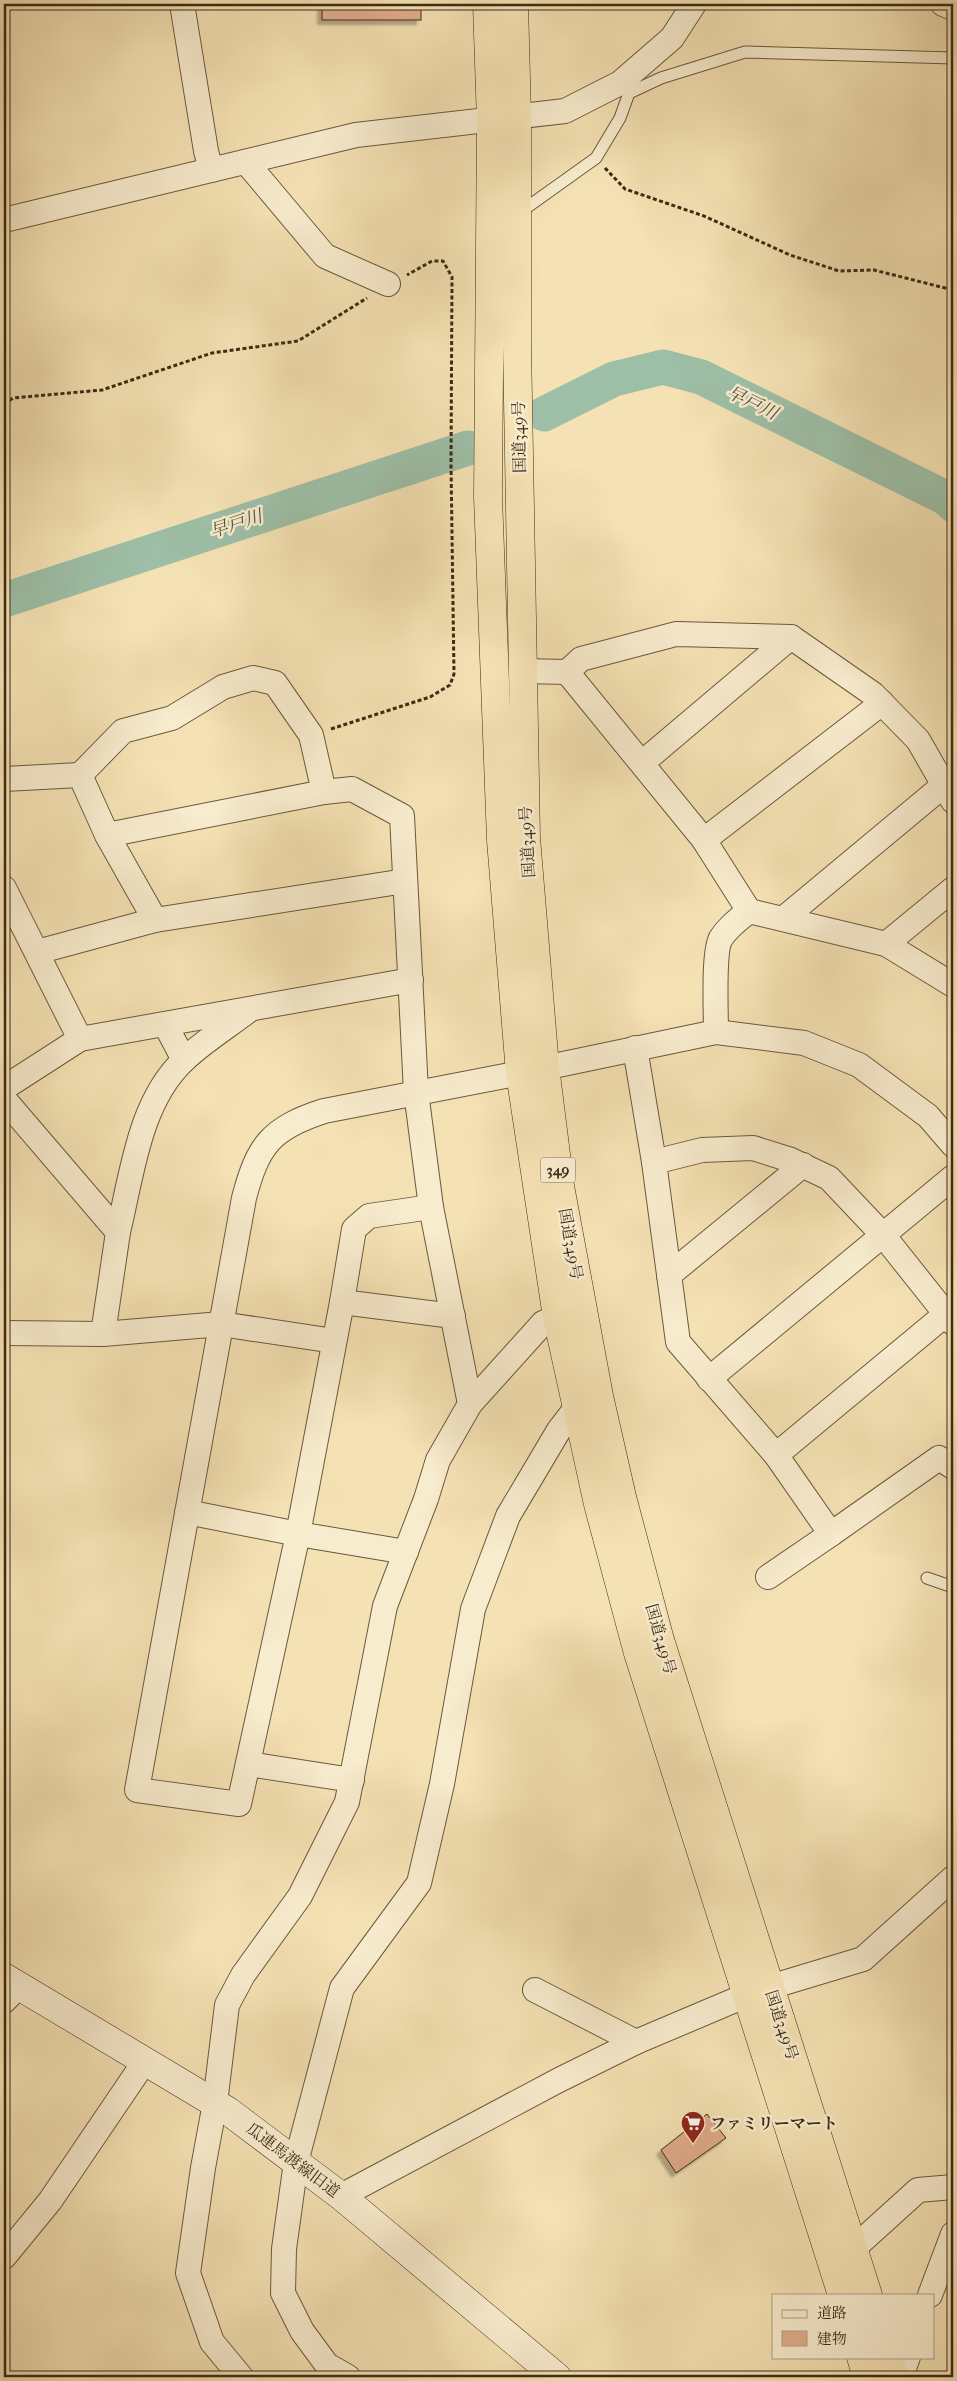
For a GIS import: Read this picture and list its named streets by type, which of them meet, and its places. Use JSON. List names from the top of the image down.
{
  "streets": {
    "highway": ["国道349号", "349"],
    "street": ["瓜連馬渡線旧道"]
  },
  "water": ["早戸川"],
  "places": {
    "supermarket": ["ファミリーマート"]
  },
  "legend": ["道路", "建物"]
}
